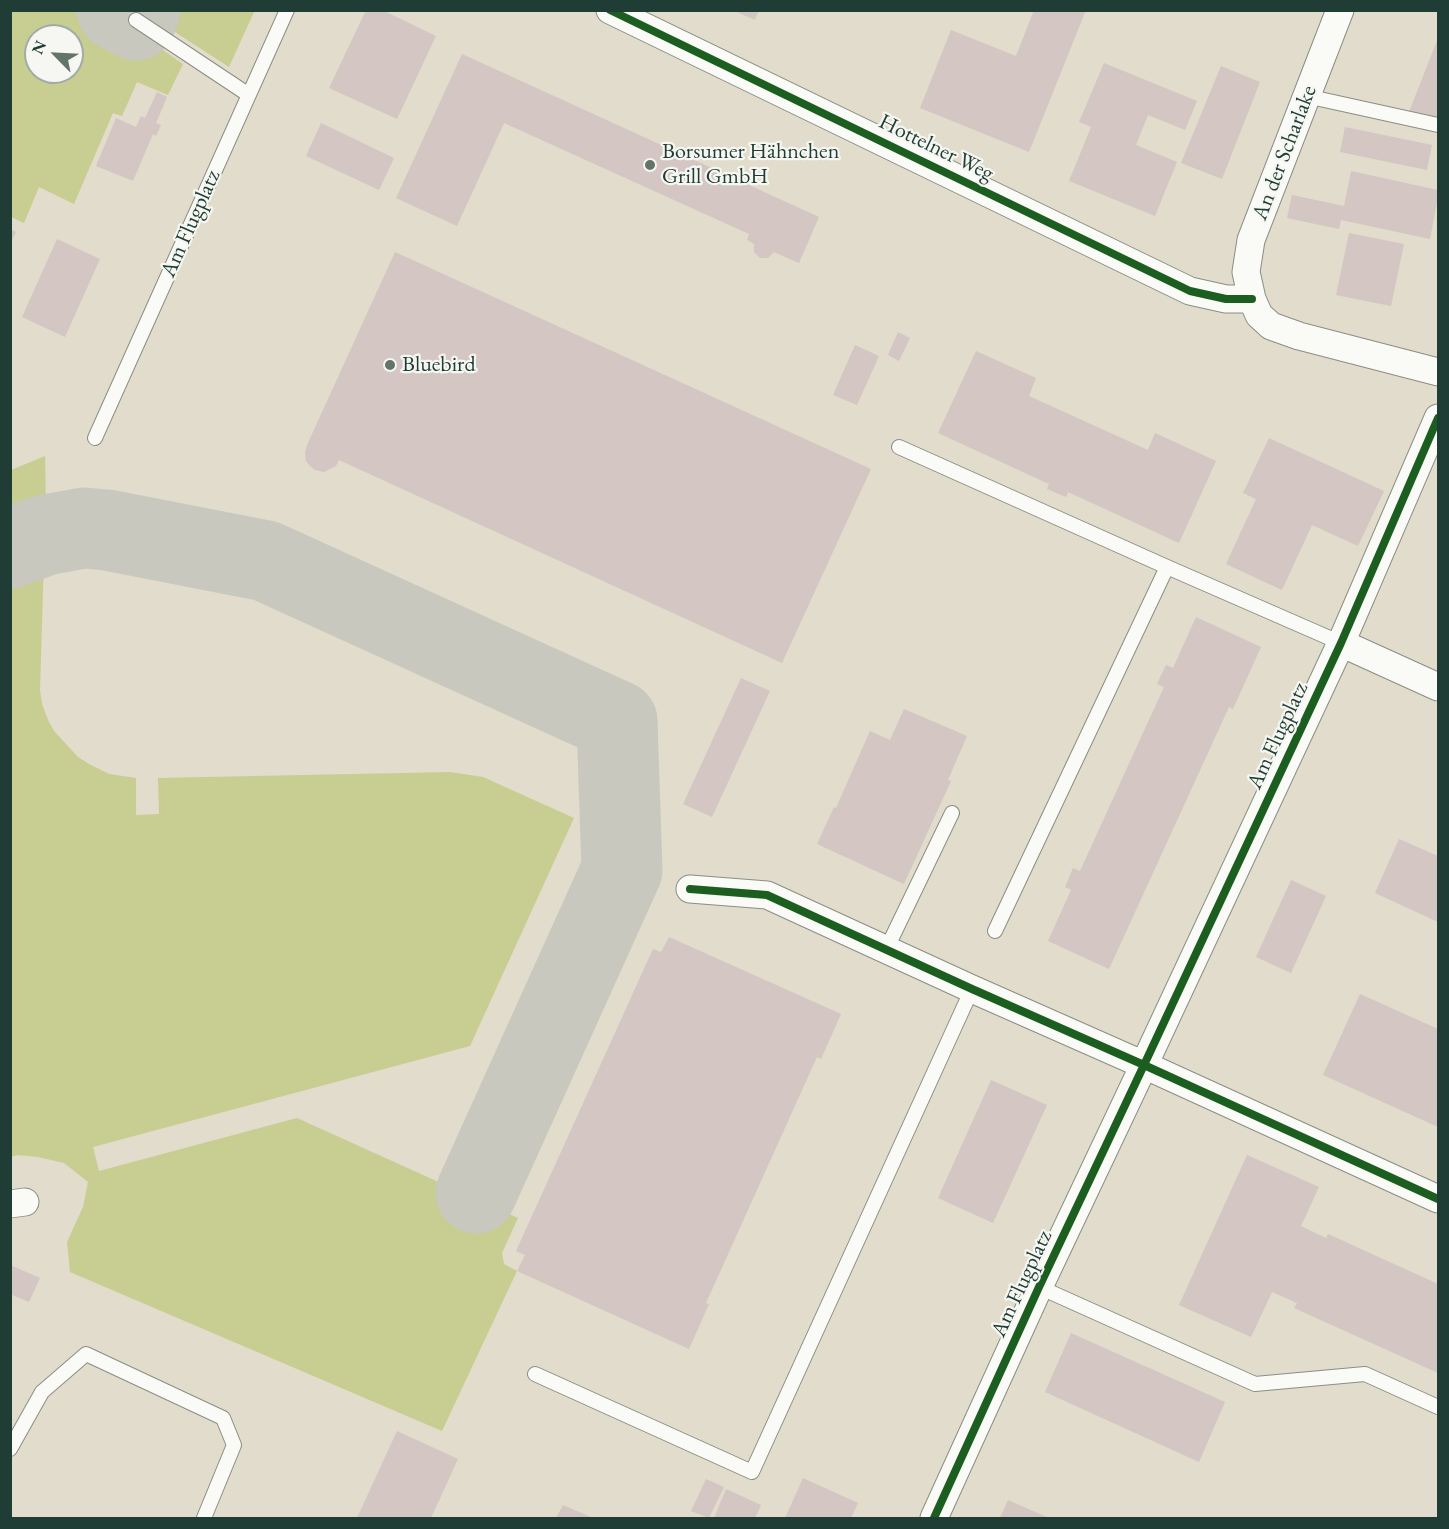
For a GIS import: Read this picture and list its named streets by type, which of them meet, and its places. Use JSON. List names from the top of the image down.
{
  "streets": {
    "street": ["Hottelner Weg", "An der Scharlake", "Am Flugplatz"]
  },
  "crossings": [
    ["Hottelner Weg", "An der Scharlake"]
  ],
  "places": ["Borsumer Hähnchen Grill GmbH", "Bluebird"],
  "north": "top left"
}
